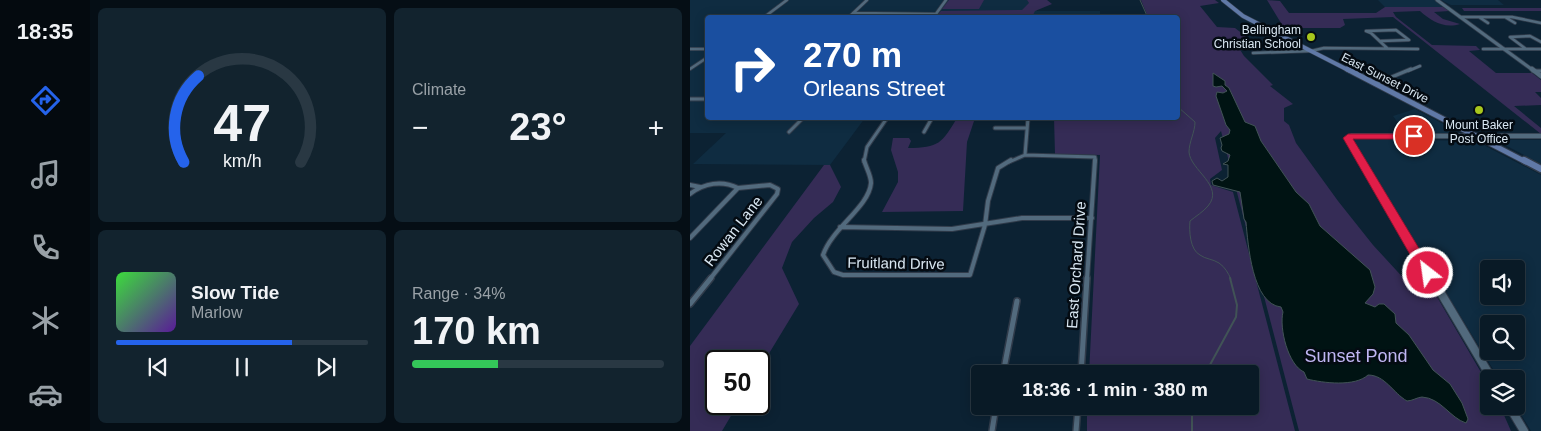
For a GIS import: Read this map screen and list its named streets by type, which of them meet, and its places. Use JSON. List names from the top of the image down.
{
  "streets": {
    "main road": ["East Sunset Drive"],
    "street": ["Rowan Lane", "Fruitland Drive", "East Orchard Drive"]
  },
  "crossings": [
    ["Fruitland Drive", "East Orchard Drive"]
  ],
  "parks": ["Sunset Pond"],
  "places": ["Bellingham Christian School", "Mount Baker Post Office"],
  "page": {
    "tabs": "18:35",
    "tile": [
      "Climate",
      ["Range · 34%", "170 km"]
    ],
    "turn": ["270 m", "Orleans Street"],
    "heat": ["−", "23°", "+"],
    "song": ["Slow Tide", "Marlow"],
    "limit": "50",
    "trip": "18:36 · 1 min · 380 m",
    "gauge": ["47", "km/h"]
  }
}
